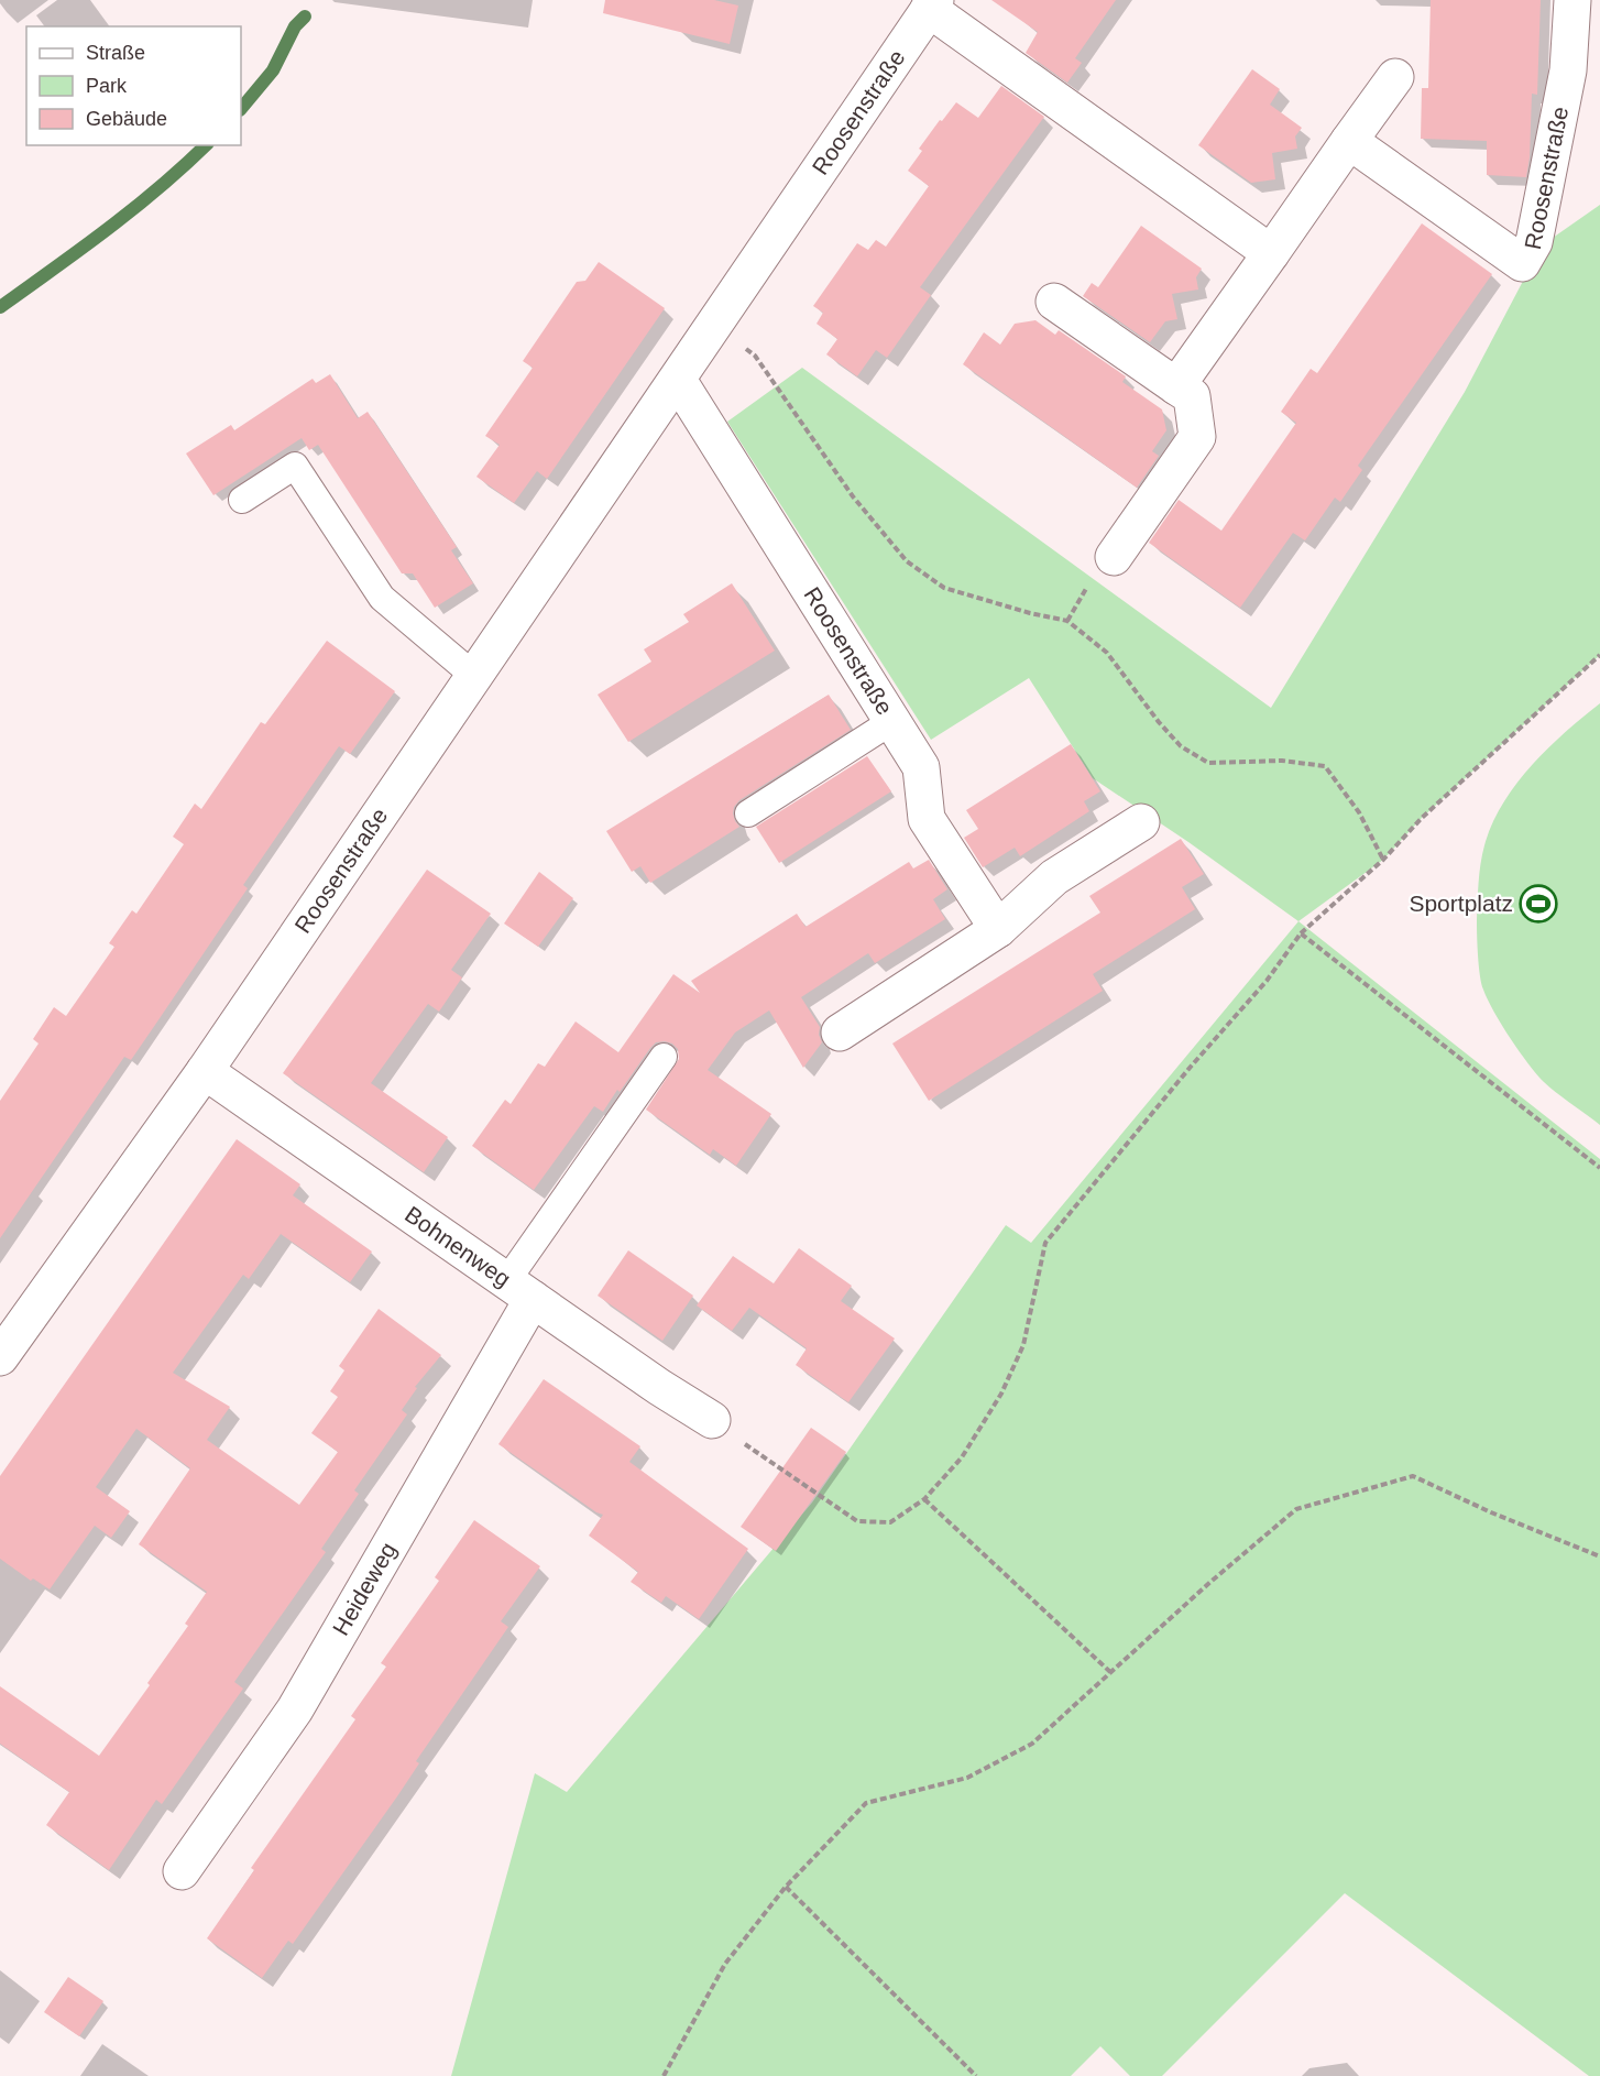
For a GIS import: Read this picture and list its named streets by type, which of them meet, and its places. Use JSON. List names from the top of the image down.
{
  "streets": {
    "street": ["Roosenstraße", "Bohnenweg", "Heideweg"]
  },
  "crossings": [
    ["Roosenstraße", "Bohnenweg"],
    ["Bohnenweg", "Heideweg"]
  ],
  "places": {
    "sports": ["Sportplatz"]
  },
  "legend": ["Straße", "Park", "Gebäude"]
}
